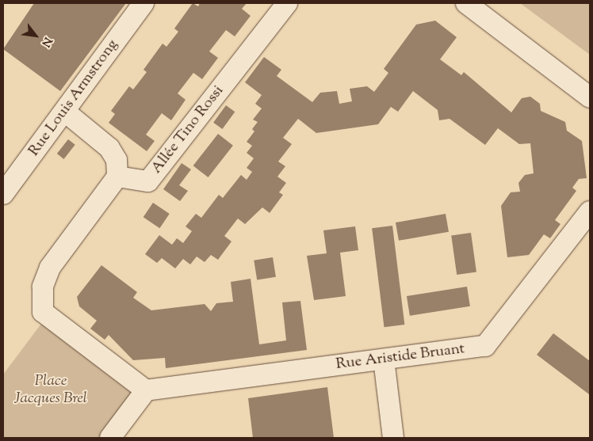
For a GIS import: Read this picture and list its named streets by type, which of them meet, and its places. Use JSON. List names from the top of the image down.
{
  "streets": {
    "street": ["Rue Louis Armstrong", "Allée Tino Rossi", "Rue Aristide Bruant"]
  },
  "parks": ["Place Jacques Brel"],
  "north": "bottom right"
}
